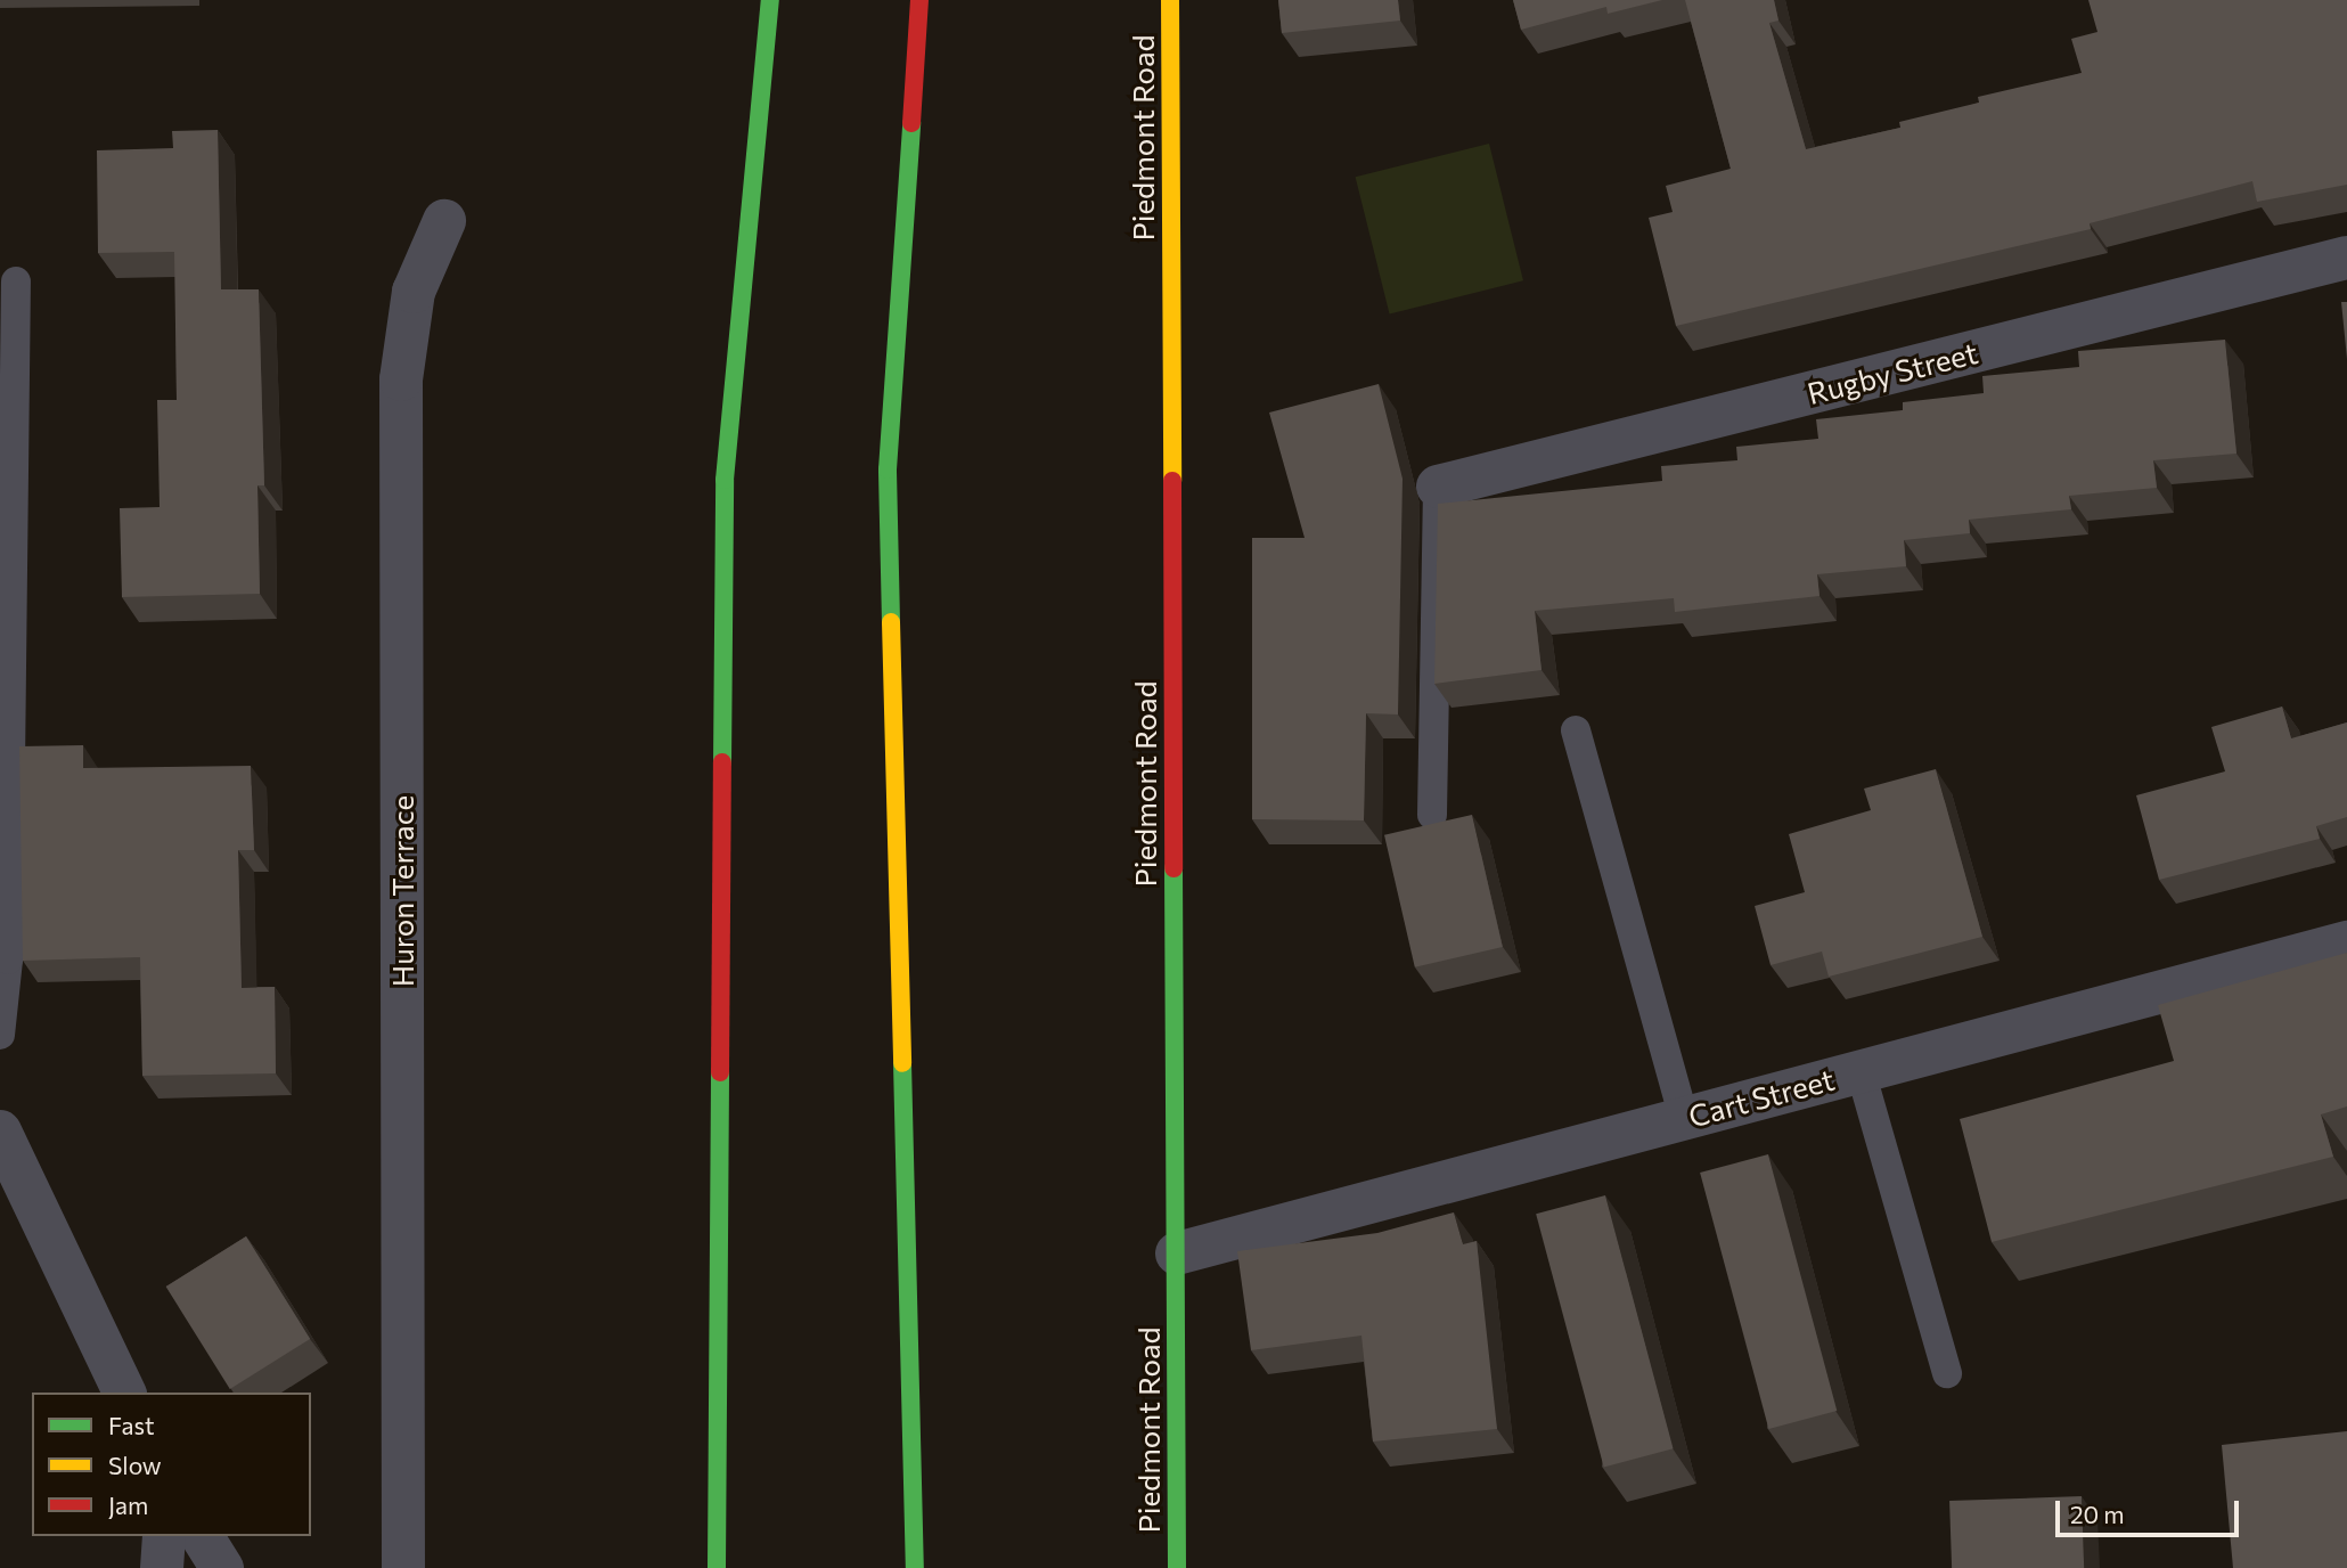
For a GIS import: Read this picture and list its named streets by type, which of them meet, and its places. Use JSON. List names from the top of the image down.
{
  "streets": {
    "main road": ["Piedmont Road"],
    "street": ["Rugby Street", "Huron Terrace", "Cart Street"]
  },
  "crossings": [
    ["Piedmont Road", "Cart Street"]
  ],
  "legend": ["Fast", "Slow", "Jam"],
  "scale_bar": "20 m"
}
